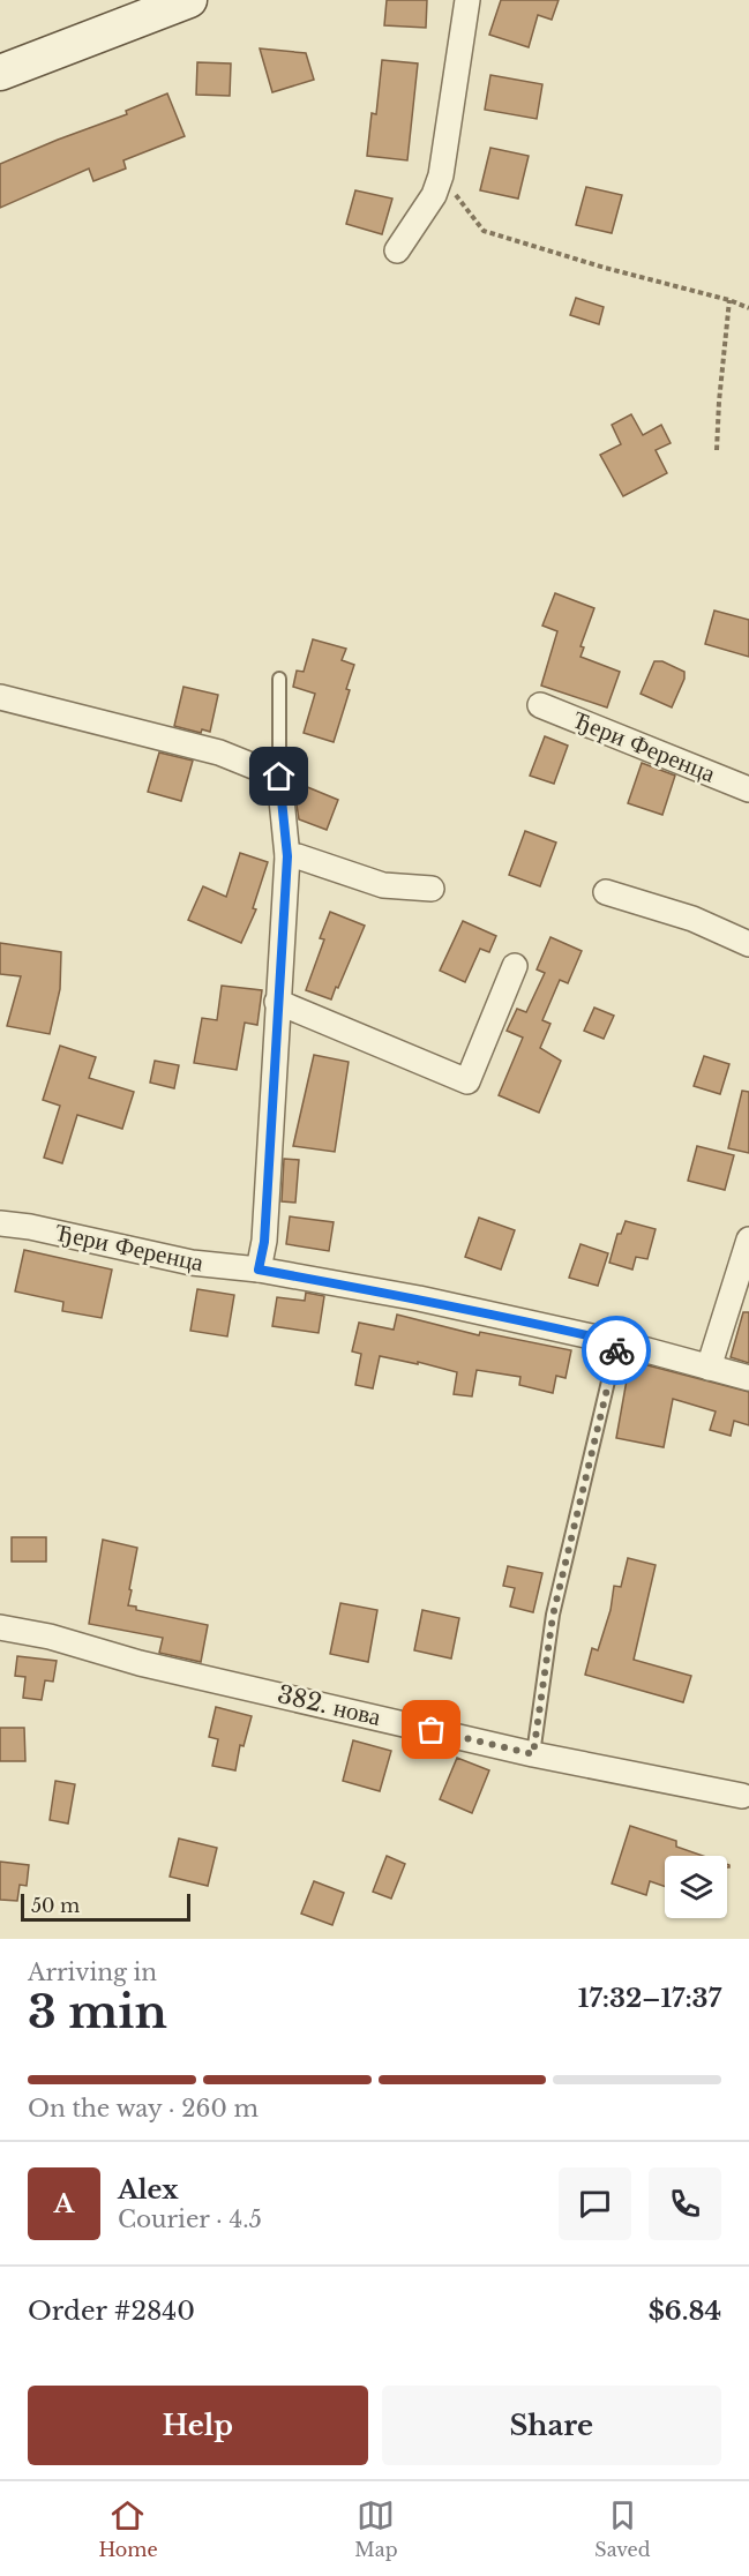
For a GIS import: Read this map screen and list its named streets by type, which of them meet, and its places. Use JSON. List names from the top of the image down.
{
  "streets": {
    "street": ["Ђери Ференца", "382. нова"]
  },
  "scale_bar": "50 m",
  "page": {
    "scale": "50 m",
    "heading": ["3 min", "Arriving in", "17:32–17:37"],
    "panel": [
      "Alex",
      "Courier · 4.5",
      "Order #2840",
      "$6.84"
    ],
    "bar": "On the way · 260 m",
    "round": "A",
    "buttons": ["Help", "Share"],
    "tabs": ["Home", "Map", "Saved"]
  }
}
